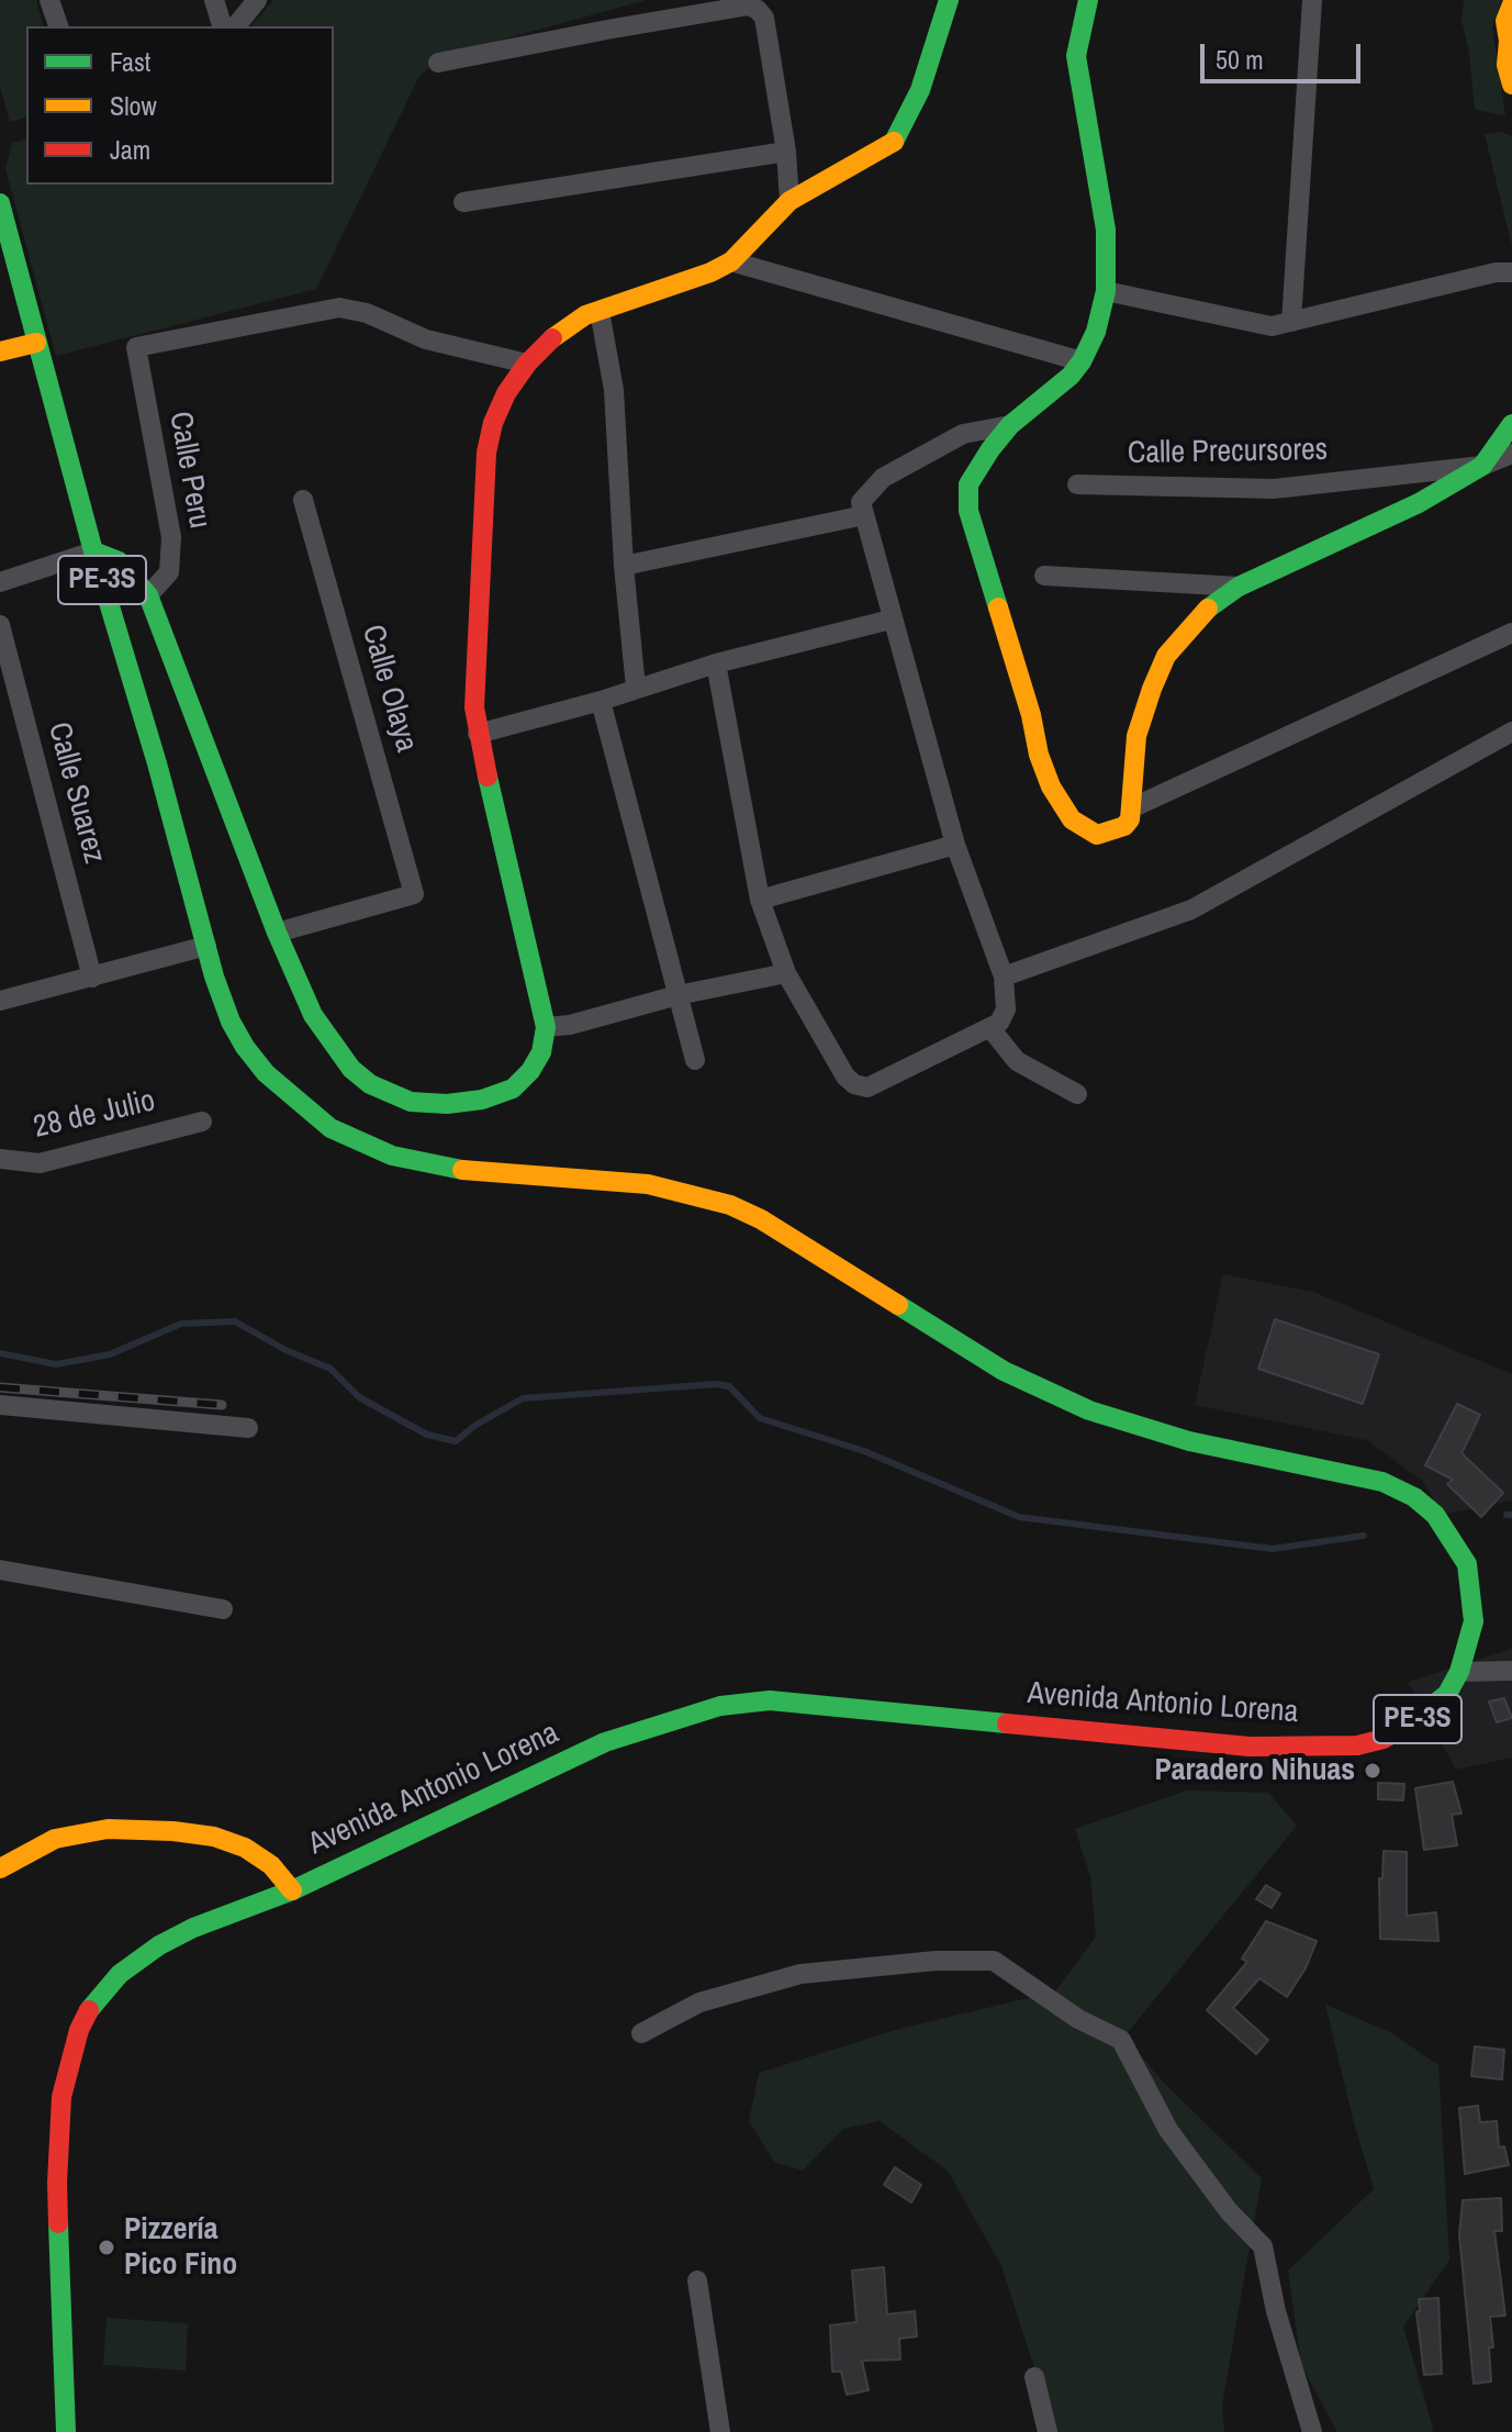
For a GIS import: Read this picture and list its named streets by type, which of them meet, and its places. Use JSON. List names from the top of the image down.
{
  "streets": {
    "main road": ["PE-3S", "Avenida Antonio Lorena"],
    "street": [
      "Calle Precursores",
      "Calle Peru",
      "Calle Olaya",
      "Calle Suarez",
      "28 de Julio"
    ]
  },
  "crossings": [
    ["PE-3S", "Avenida Antonio Lorena"]
  ],
  "places": ["Paradero Nihuas", "Pizzería Pico Fino"],
  "legend": ["Fast", "Slow", "Jam"],
  "scale_bar": "50 m"
}
